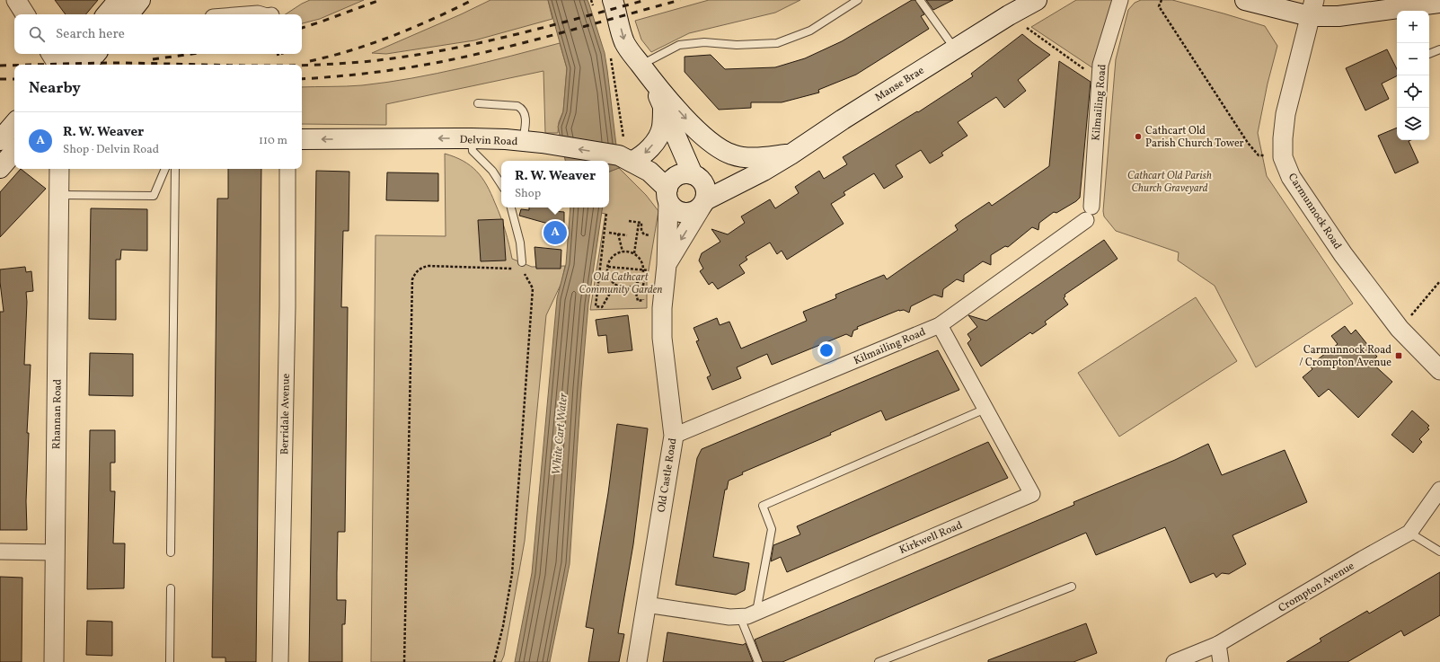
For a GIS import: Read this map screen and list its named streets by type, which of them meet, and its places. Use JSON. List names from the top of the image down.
{
  "streets": {
    "main road": ["Manse Brae", "Delvin Road"],
    "street": [
      "Kilmailing Road",
      "Carmunnock Road",
      "Rhannan Road",
      "Berridale Avenue",
      "Old Castle Road",
      "Kirkwell Road",
      "Crompton Avenue"
    ]
  },
  "crossings": [
    ["Manse Brae", "Delvin Road"],
    ["Manse Brae", "Old Castle Road"],
    ["Kilmailing Road", "Old Castle Road"],
    ["Kilmailing Road", "Kirkwell Road"],
    ["Delvin Road", "Old Castle Road"],
    ["Old Castle Road", "Kirkwell Road"]
  ],
  "one_way": ["Delvin Road"],
  "water": ["White Cart Water"],
  "parks": ["Cathcart Old Parish Church Graveyard", "Old Cathcart Community Garden"],
  "places": {
    "other": ["Cathcart Old Parish Church Tower"],
    "transit": ["Carmunnock Road / Crompton Avenue"]
  },
  "page": {
    "map_buttons": ["+", "−"],
    "search": "Search here",
    "heading": "Nearby",
    "list": [
      {
        "mark": "A",
        "name": "R. W. Weaver",
        "note": "Shop · Delvin Road",
        "value": "110 m"
      }
    ],
    "popup": ["R. W. Weaver", "Shop"],
    "pins": "A"
  }
}
